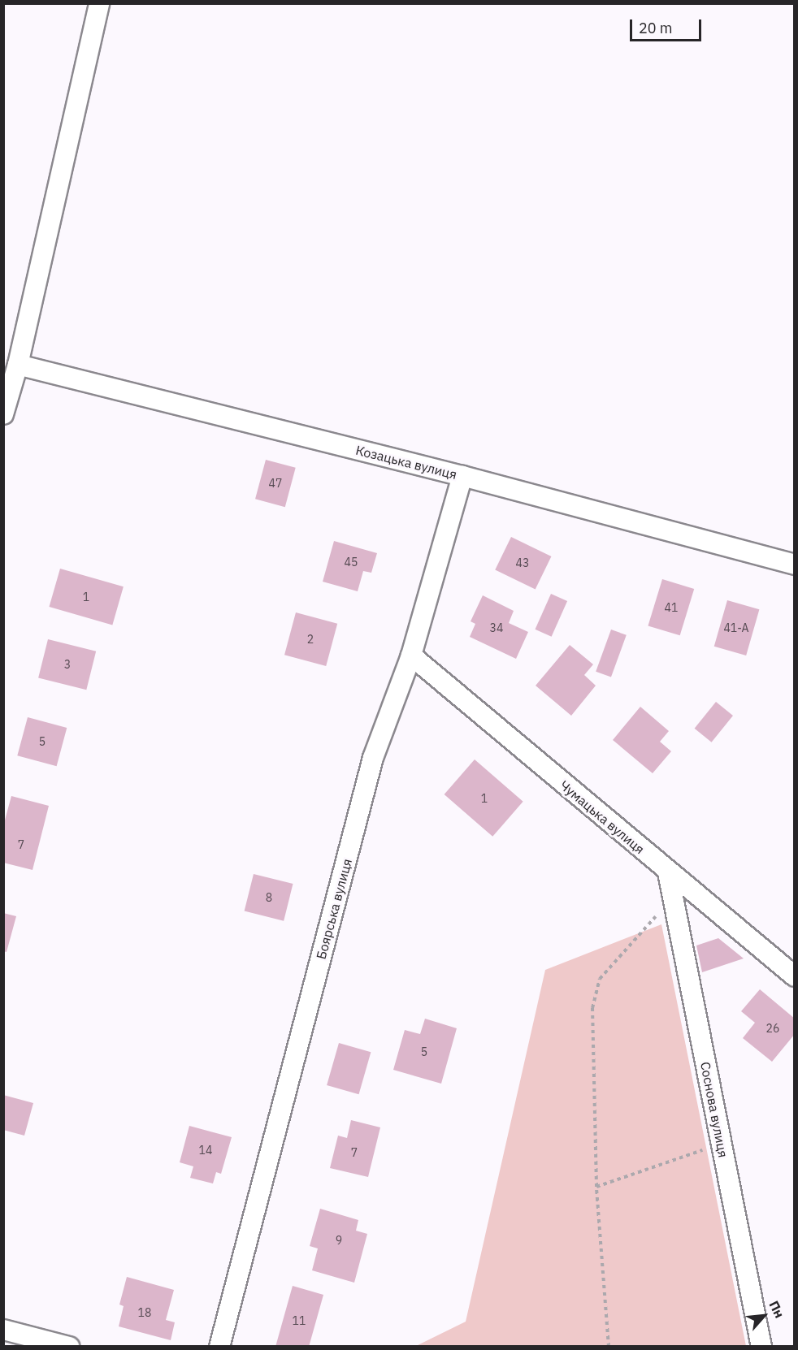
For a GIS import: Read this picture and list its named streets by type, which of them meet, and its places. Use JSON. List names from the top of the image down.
{
  "streets": {
    "street": [
      "Козацька вулиця",
      "Чумацька вулиця",
      "Боярська вулиця",
      "Соснова вулиця"
    ]
  },
  "crossings": [
    ["Козацька вулиця", "Боярська вулиця"],
    ["Чумацька вулиця", "Боярська вулиця"],
    ["Чумацька вулиця", "Соснова вулиця"]
  ],
  "house_numbers": [
    "47",
    "45",
    "43",
    "1",
    "41",
    "34",
    "41-А",
    "2",
    "3",
    "5",
    "1",
    "7",
    "8",
    "26",
    "5",
    "14",
    "7",
    "9",
    "18",
    "11"
  ],
  "scale_bar": "20 m",
  "north": "top right"
}
